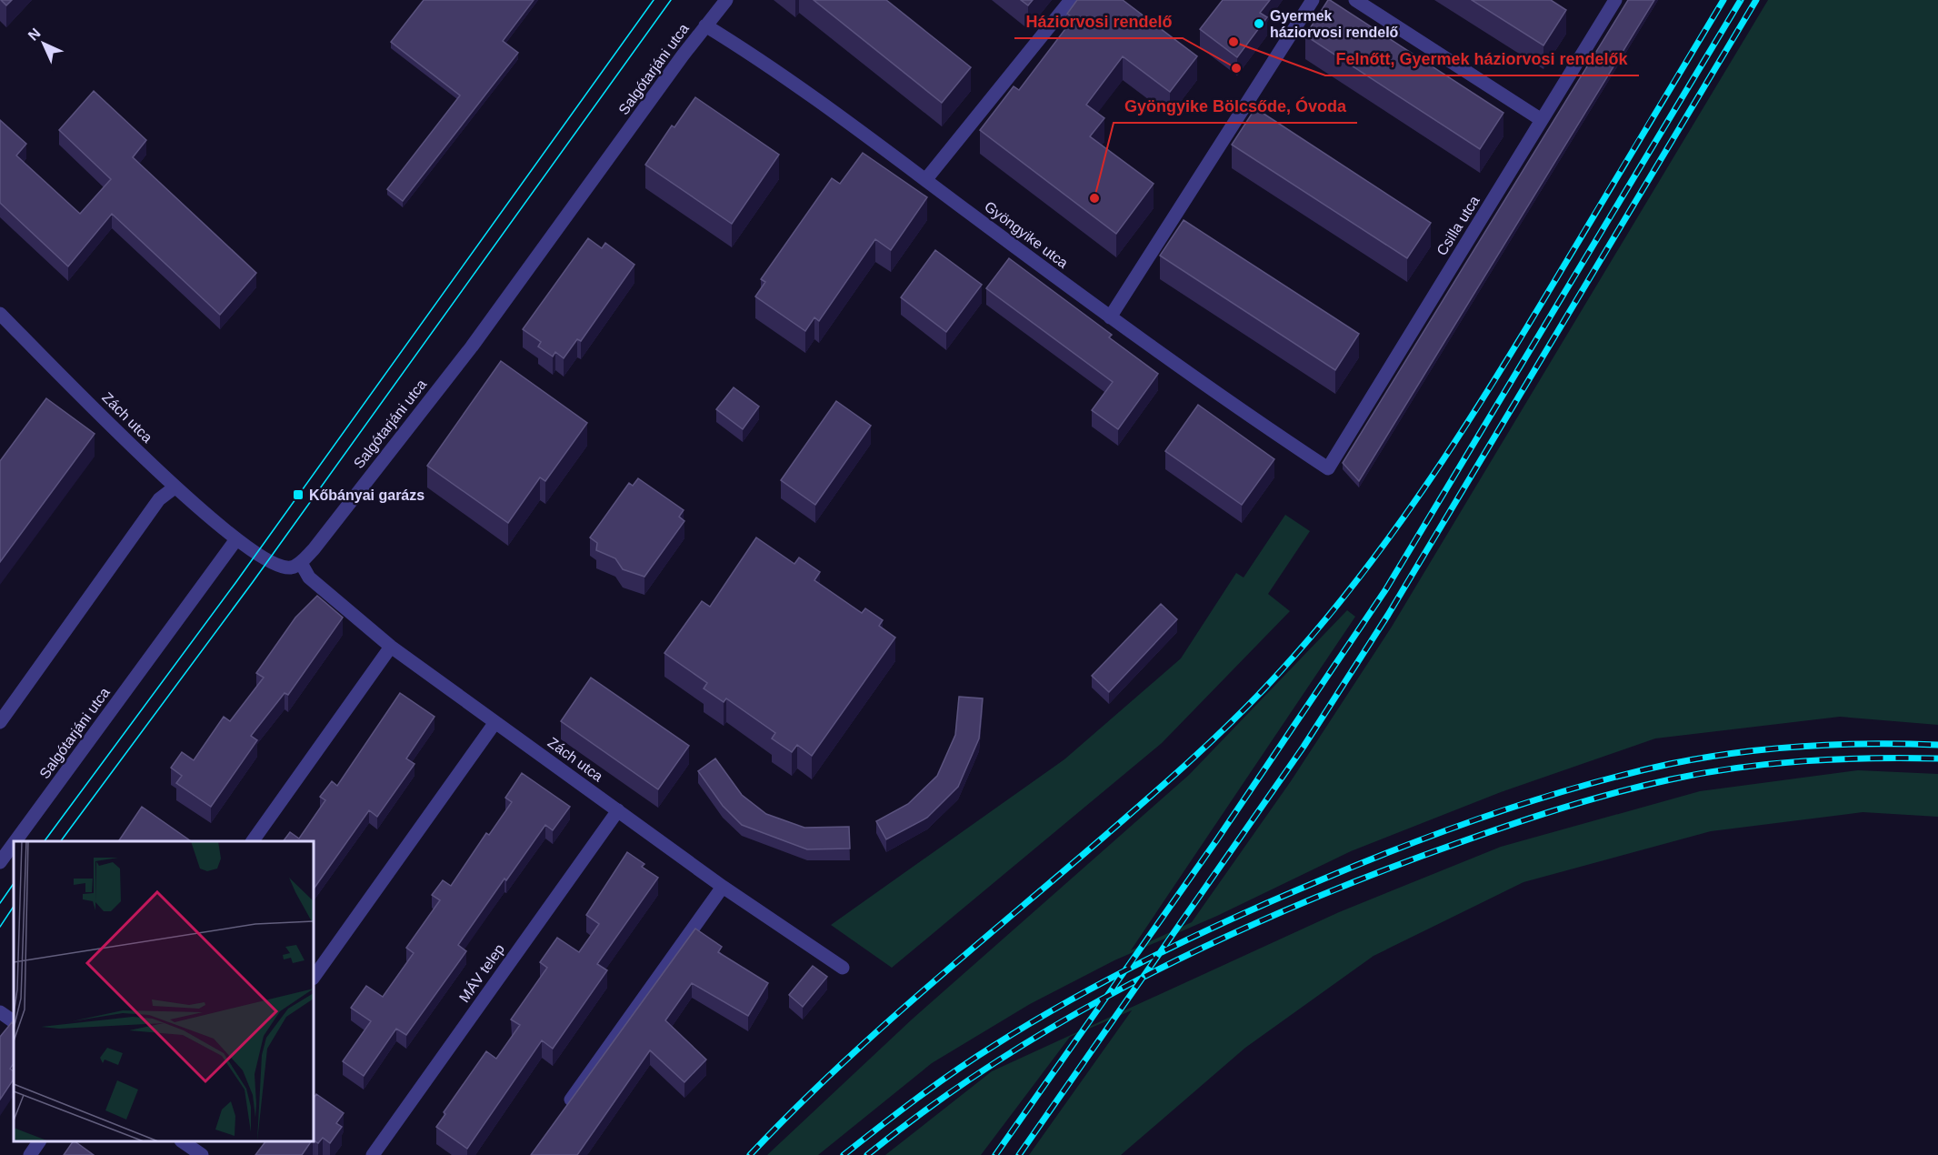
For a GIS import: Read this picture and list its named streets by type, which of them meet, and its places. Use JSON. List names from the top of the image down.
{
  "streets": {
    "street": [
      "Salgótarjáni utca",
      "Csilla utca",
      "Gyöngyike utca",
      "Zách utca",
      "MÁV telep"
    ]
  },
  "crossings": [
    ["Salgótarjáni utca", "Gyöngyike utca"],
    ["Salgótarjáni utca", "Zách utca"],
    ["Csilla utca", "Gyöngyike utca"],
    ["Zách utca", "MÁV telep"]
  ],
  "places": {
    "other": [
      "Gyermek háziorvosi rendelő",
      "Felnőtt, Gyermek háziorvosi rendelők",
      "Háziorvosi rendelő",
      "Gyöngyike Bölcsőde, Óvoda"
    ],
    "transit": ["Kőbányai garázs"]
  },
  "north": "top left"
}
